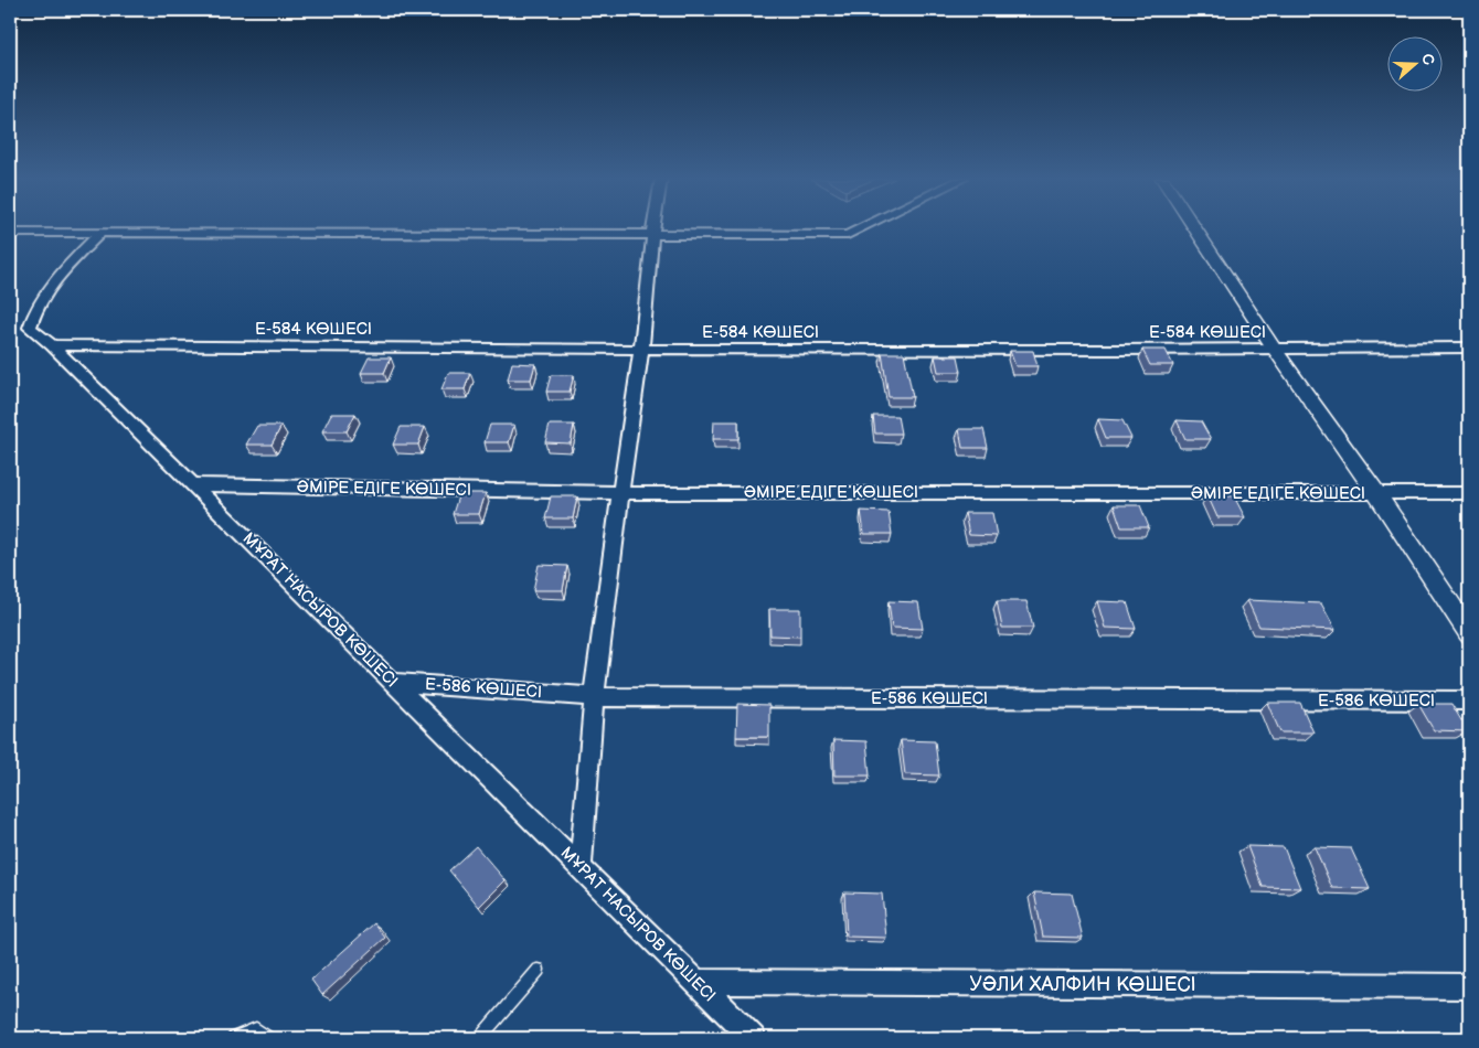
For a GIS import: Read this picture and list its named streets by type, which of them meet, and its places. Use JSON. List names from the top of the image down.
{
  "streets": {
    "street": [
      "Е-584 КӨШЕСІ",
      "ӘМІРЕ ЕДІГЕ КӨШЕСІ",
      "МҰРАТ НАСЫРОВ КӨШЕСІ",
      "Е-586 КӨШЕСІ",
      "УӘЛИ ХАЛФИН КӨШЕСІ"
    ]
  },
  "crossings": [
    ["Е-584 КӨШЕСІ", "МҰРАТ НАСЫРОВ КӨШЕСІ"],
    ["ӘМІРЕ ЕДІГЕ КӨШЕСІ", "МҰРАТ НАСЫРОВ КӨШЕСІ"],
    ["МҰРАТ НАСЫРОВ КӨШЕСІ", "Е-586 КӨШЕСІ"],
    ["МҰРАТ НАСЫРОВ КӨШЕСІ", "УӘЛИ ХАЛФИН КӨШЕСІ"]
  ],
  "north": "right"
}
